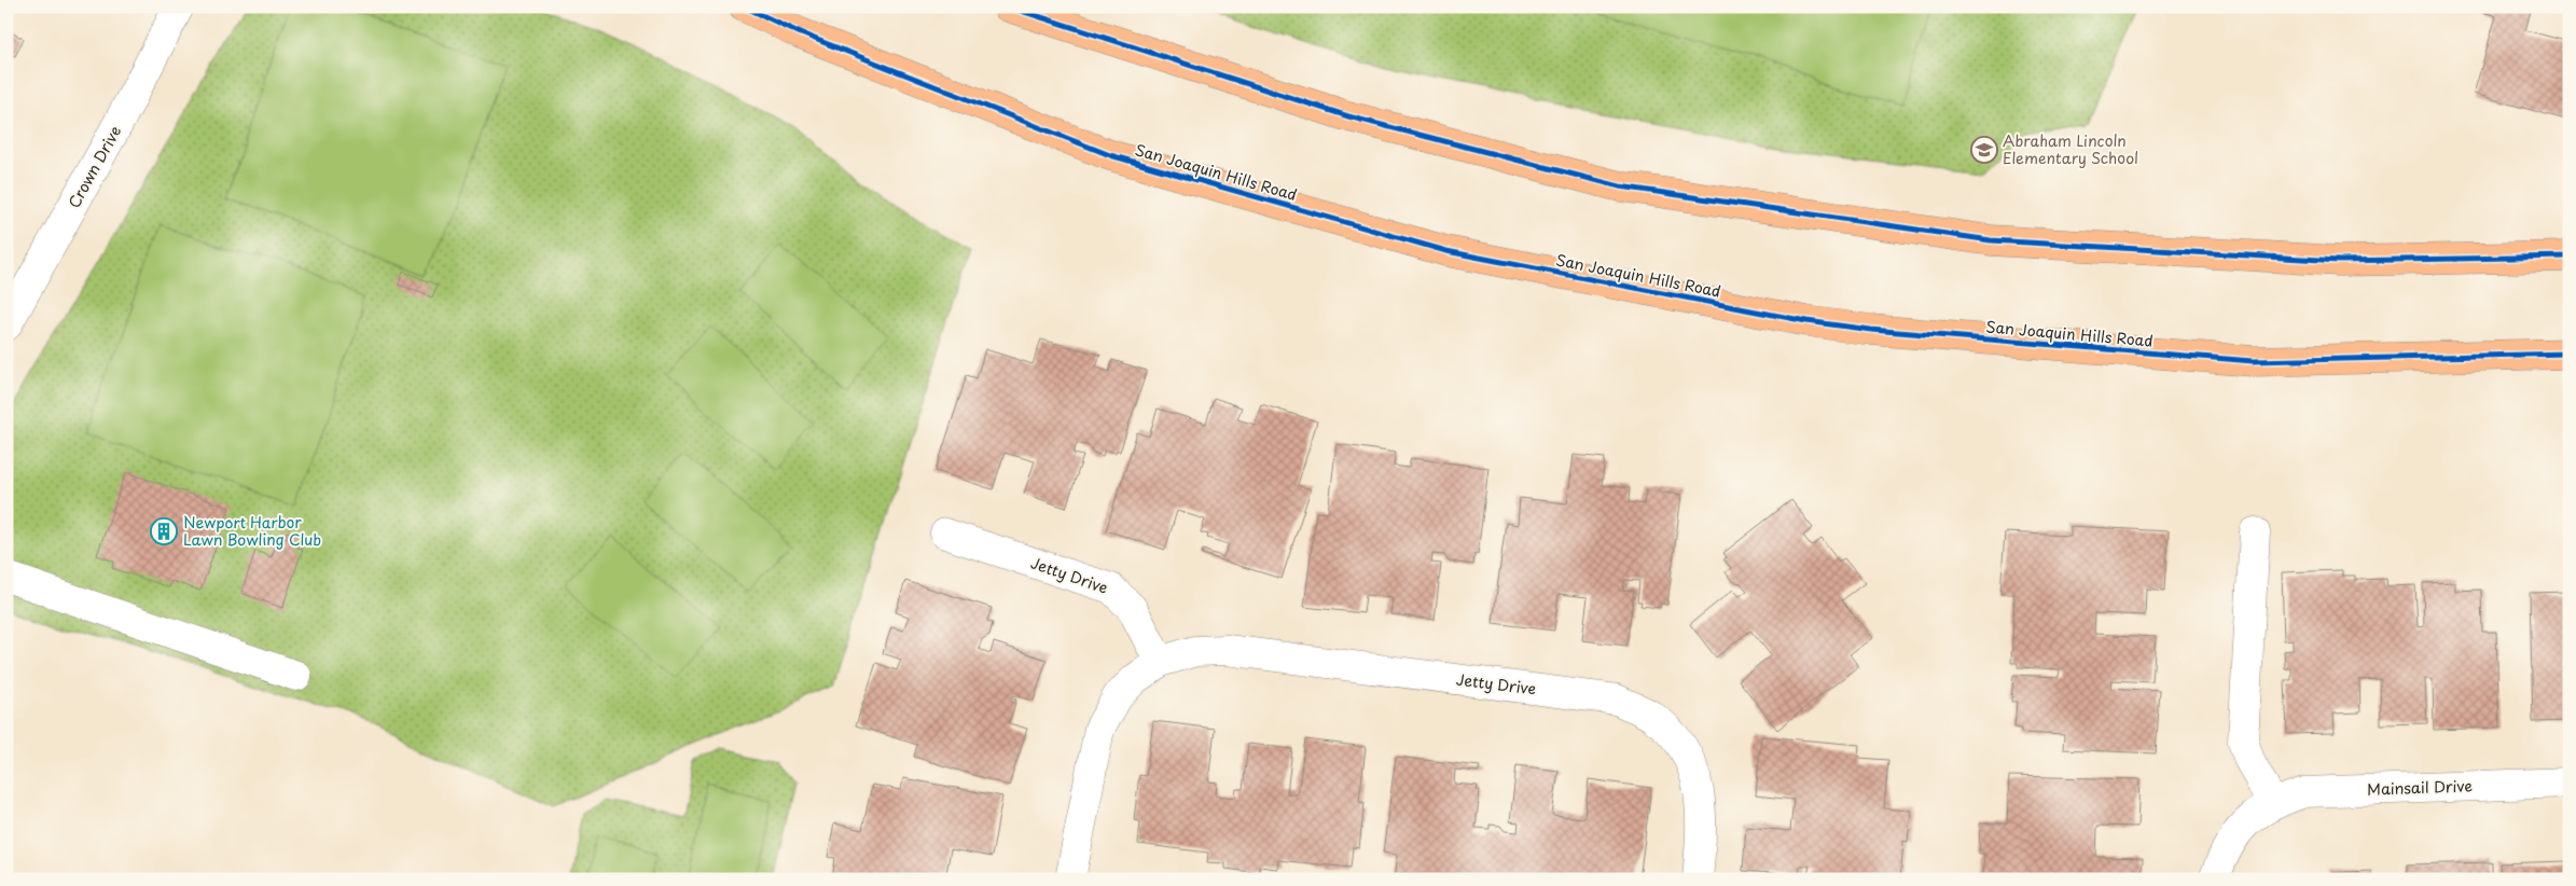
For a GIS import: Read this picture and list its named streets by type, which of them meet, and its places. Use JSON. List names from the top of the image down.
{
  "streets": {
    "main road": ["San Joaquin Hills Road"],
    "street": ["Crown Drive", "Jetty Drive", "Mainsail Drive"]
  },
  "places": {
    "school or university": ["Abraham Lincoln Elementary School"],
    "building": ["Newport Harbor Lawn Bowling Club"]
  }
}
